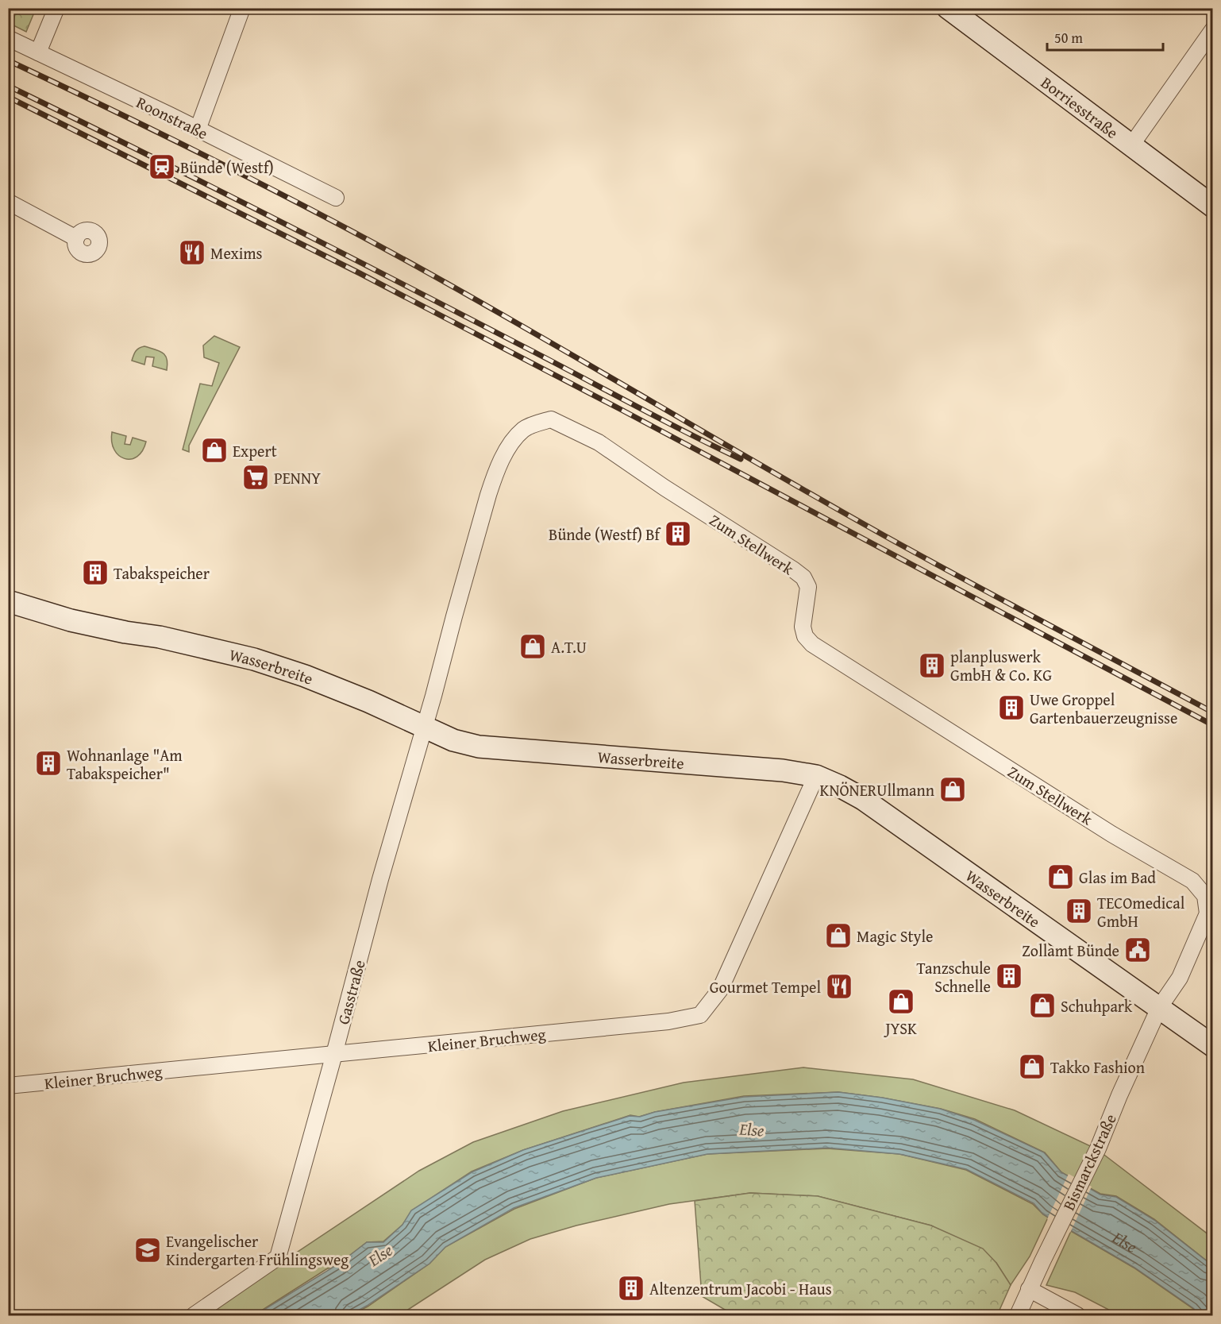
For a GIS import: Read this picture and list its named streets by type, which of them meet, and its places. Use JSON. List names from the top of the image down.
{
  "streets": {
    "main road": ["Borriesstraße", "Wasserbreite"],
    "street": [
      "Roonstraße",
      "Zum Stellwerk",
      "Gasstraße",
      "Kleiner Bruchweg",
      "Bismarckstraße"
    ]
  },
  "crossings": [
    ["Zum Stellwerk", "Wasserbreite"],
    ["Zum Stellwerk", "Gasstraße"],
    ["Zum Stellwerk", "Bismarckstraße"],
    ["Wasserbreite", "Gasstraße"],
    ["Wasserbreite", "Kleiner Bruchweg"],
    ["Wasserbreite", "Bismarckstraße"],
    ["Gasstraße", "Kleiner Bruchweg"]
  ],
  "water": ["Else"],
  "places": {
    "station": ["Bünde (Westf)"],
    "restaurant": ["Mexims", "Gourmet Tempel"],
    "shop": [
      "Expert",
      "A.T.U",
      "KNÖNERUllmann",
      "Glas im Bad",
      "Magic Style",
      "JYSK",
      "Schuhpark",
      "Takko Fashion"
    ],
    "supermarket": ["PENNY"],
    "building": [
      "Bünde (Westf) Bf",
      "Tabakspeicher",
      "planpluswerk GmbH & Co. KG",
      "Uwe Groppel Gartenbauerzeugnisse",
      "Wohnanlage \"Am Tabakspeicher\"",
      "TECOmedical GmbH",
      "Tanzschule Schnelle",
      "Altenzentrum Jacobi - Haus"
    ],
    "public building": ["Zollamt Bünde"],
    "school or university": ["Evangelischer Kindergarten Frühlingsweg"]
  },
  "scale_bar": "50 m"
}
